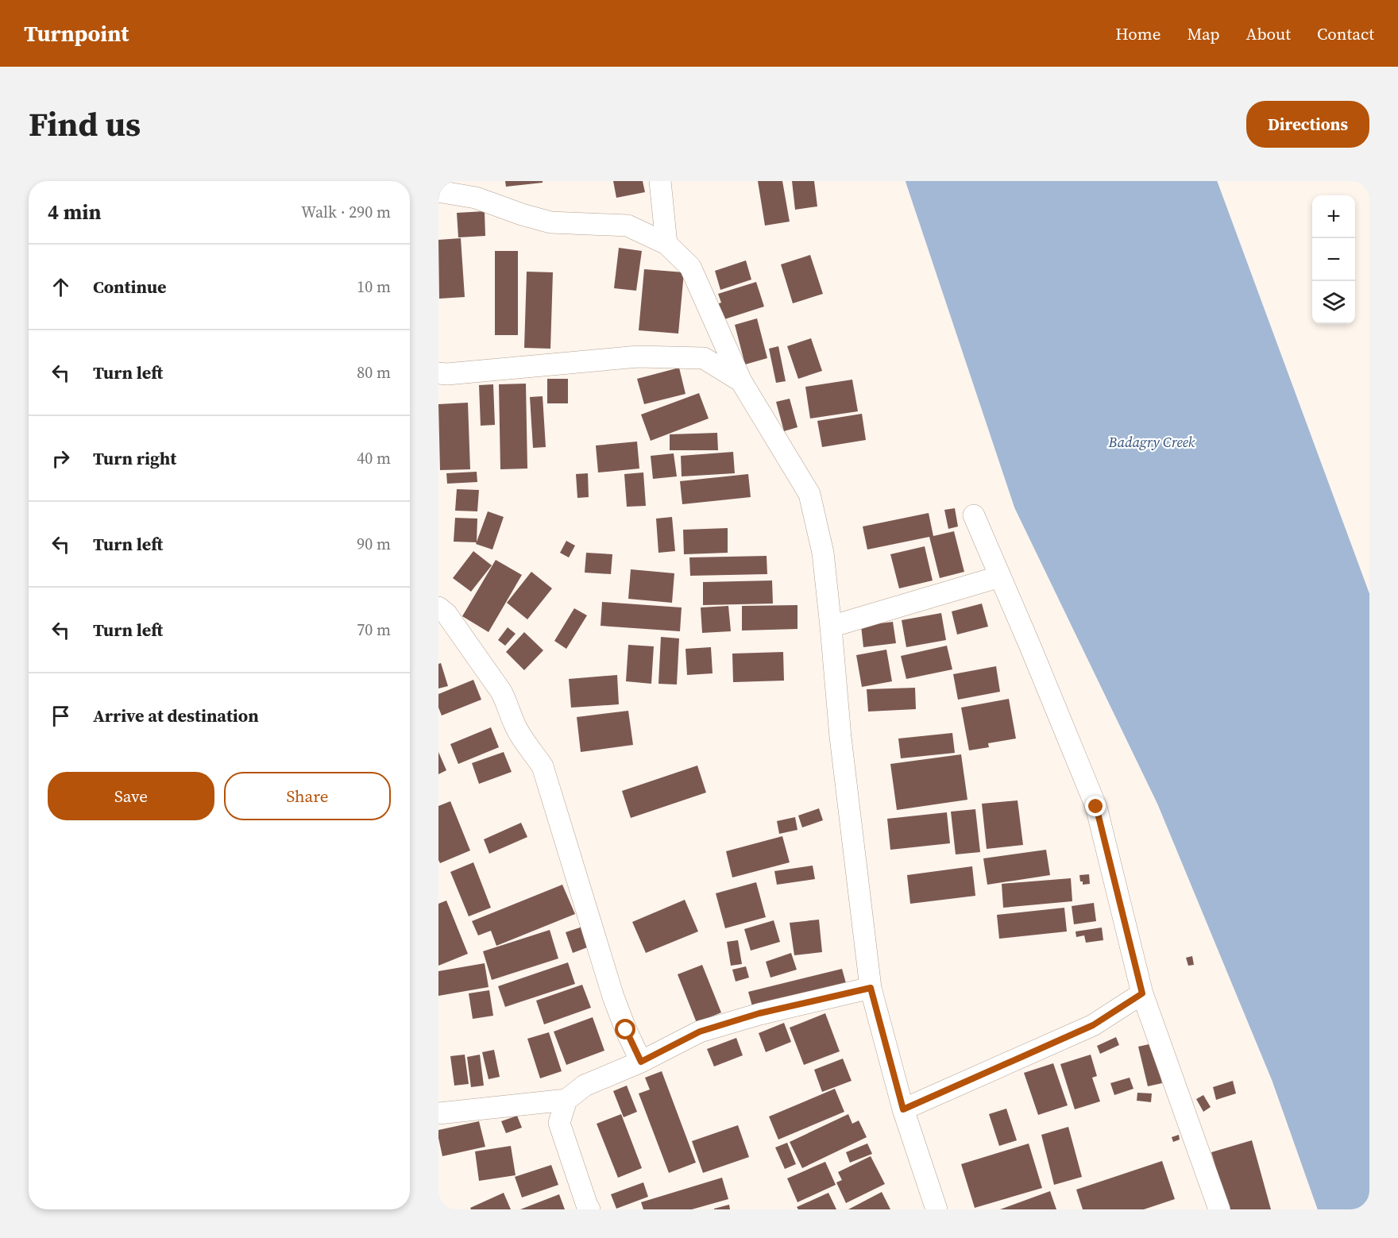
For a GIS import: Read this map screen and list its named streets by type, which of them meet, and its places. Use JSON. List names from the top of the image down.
{
  "water": ["Badagry Creek"],
  "page": {
    "header": "Turnpoint",
    "nav": [
      "Home",
      "Map",
      "About",
      "Contact"
    ],
    "title": "Find us",
    "buttons": [
      "Directions",
      ["Save", "Share"]
    ],
    "heading": ["4 min", "Walk · 290 m"],
    "map_buttons": ["+", "−"],
    "list": [
      ["Continue", "10 m"],
      ["Turn left", "80 m"],
      ["Turn right", "40 m"],
      ["Turn left", "90 m"],
      ["Turn left", "70 m"],
      "Arrive at destination"
    ]
  }
}
